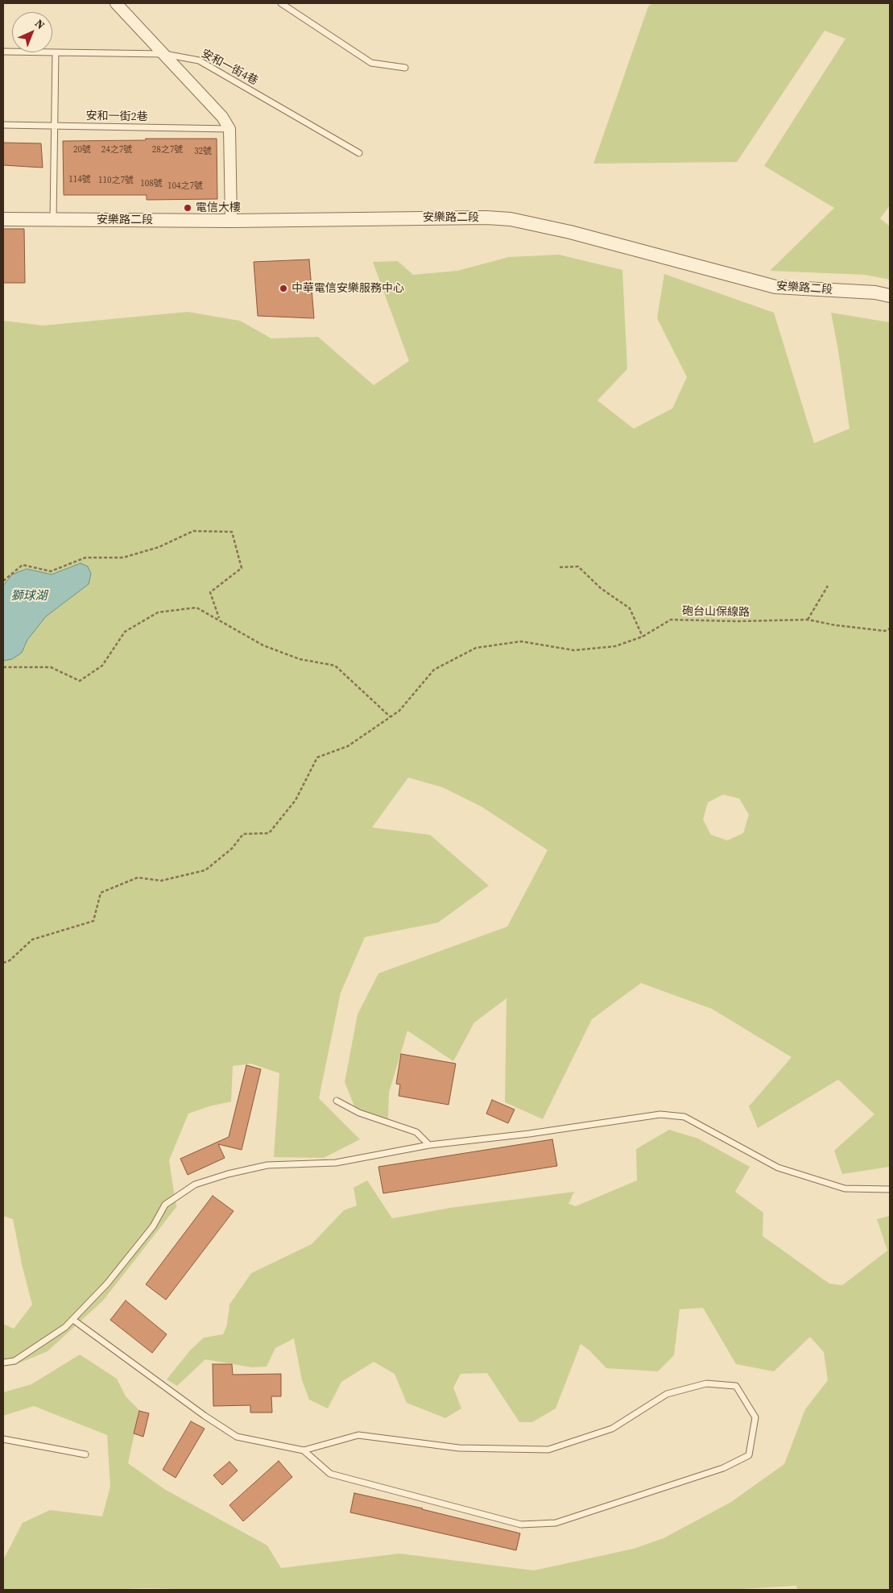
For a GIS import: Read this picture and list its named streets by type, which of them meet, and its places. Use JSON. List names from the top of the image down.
{
  "streets": {
    "street": ["安樂路二段"],
    "lane": ["安和一街4巷", "安和一街2巷"],
    "path": ["砲台山保線路"]
  },
  "water": ["獅球湖"],
  "places": ["電信大樓", "中華電信安樂服務中心"],
  "house_numbers": [
    "20號",
    "24之7號",
    "28之7號",
    "32號",
    "114號",
    "110之7號",
    "108號",
    "104之7號"
  ],
  "north": "top right"
}
